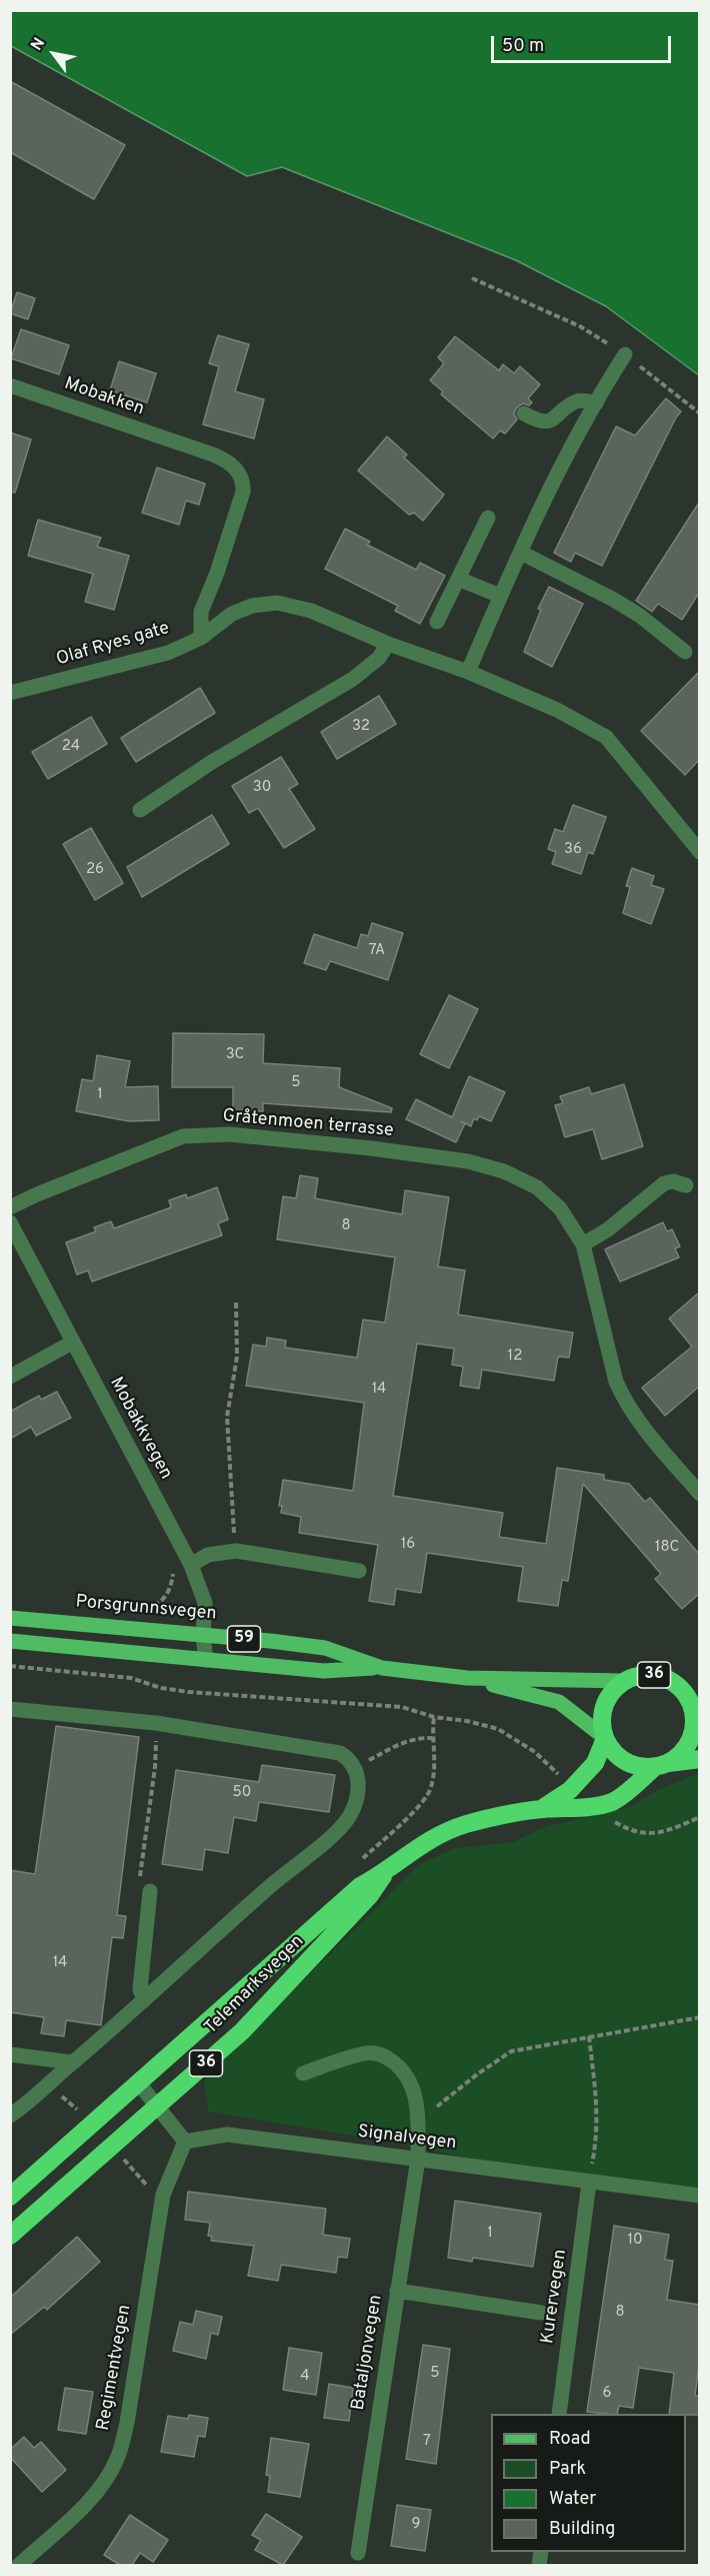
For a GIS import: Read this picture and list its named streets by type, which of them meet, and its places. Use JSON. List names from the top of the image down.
{
  "streets": {
    "highway": ["Porsgrunnsvegen", "36", "Telemarksvegen"],
    "main road": ["59"],
    "street": [
      "Mobakken",
      "Olaf Ryes gate",
      "Gråtenmoen terrasse",
      "Mobakkvegen",
      "Signalvegen",
      "Kurervegen",
      "Bataljonvegen",
      "Regimentvegen"
    ]
  },
  "crossings": [
    ["Mobakken", "Olaf Ryes gate"],
    ["Mobakkvegen", "Porsgrunnsvegen"],
    ["Porsgrunnsvegen", "36"],
    ["Porsgrunnsvegen", "Telemarksvegen"],
    ["36", "Telemarksvegen"],
    ["Signalvegen", "Kurervegen"],
    ["Signalvegen", "Bataljonvegen"],
    ["Signalvegen", "Regimentvegen"]
  ],
  "house_numbers": [
    "32",
    "24",
    "30",
    "36",
    "26",
    "7A",
    "3C",
    "5",
    "1",
    "8",
    "12",
    "14",
    "16",
    "18C",
    "50",
    "14",
    "1",
    "10",
    "8",
    "5",
    "4",
    "6",
    "7",
    "9"
  ],
  "legend": [
    "Road",
    "Park",
    "Water",
    "Building"
  ],
  "scale_bar": "50 m",
  "north": "top left"
}
